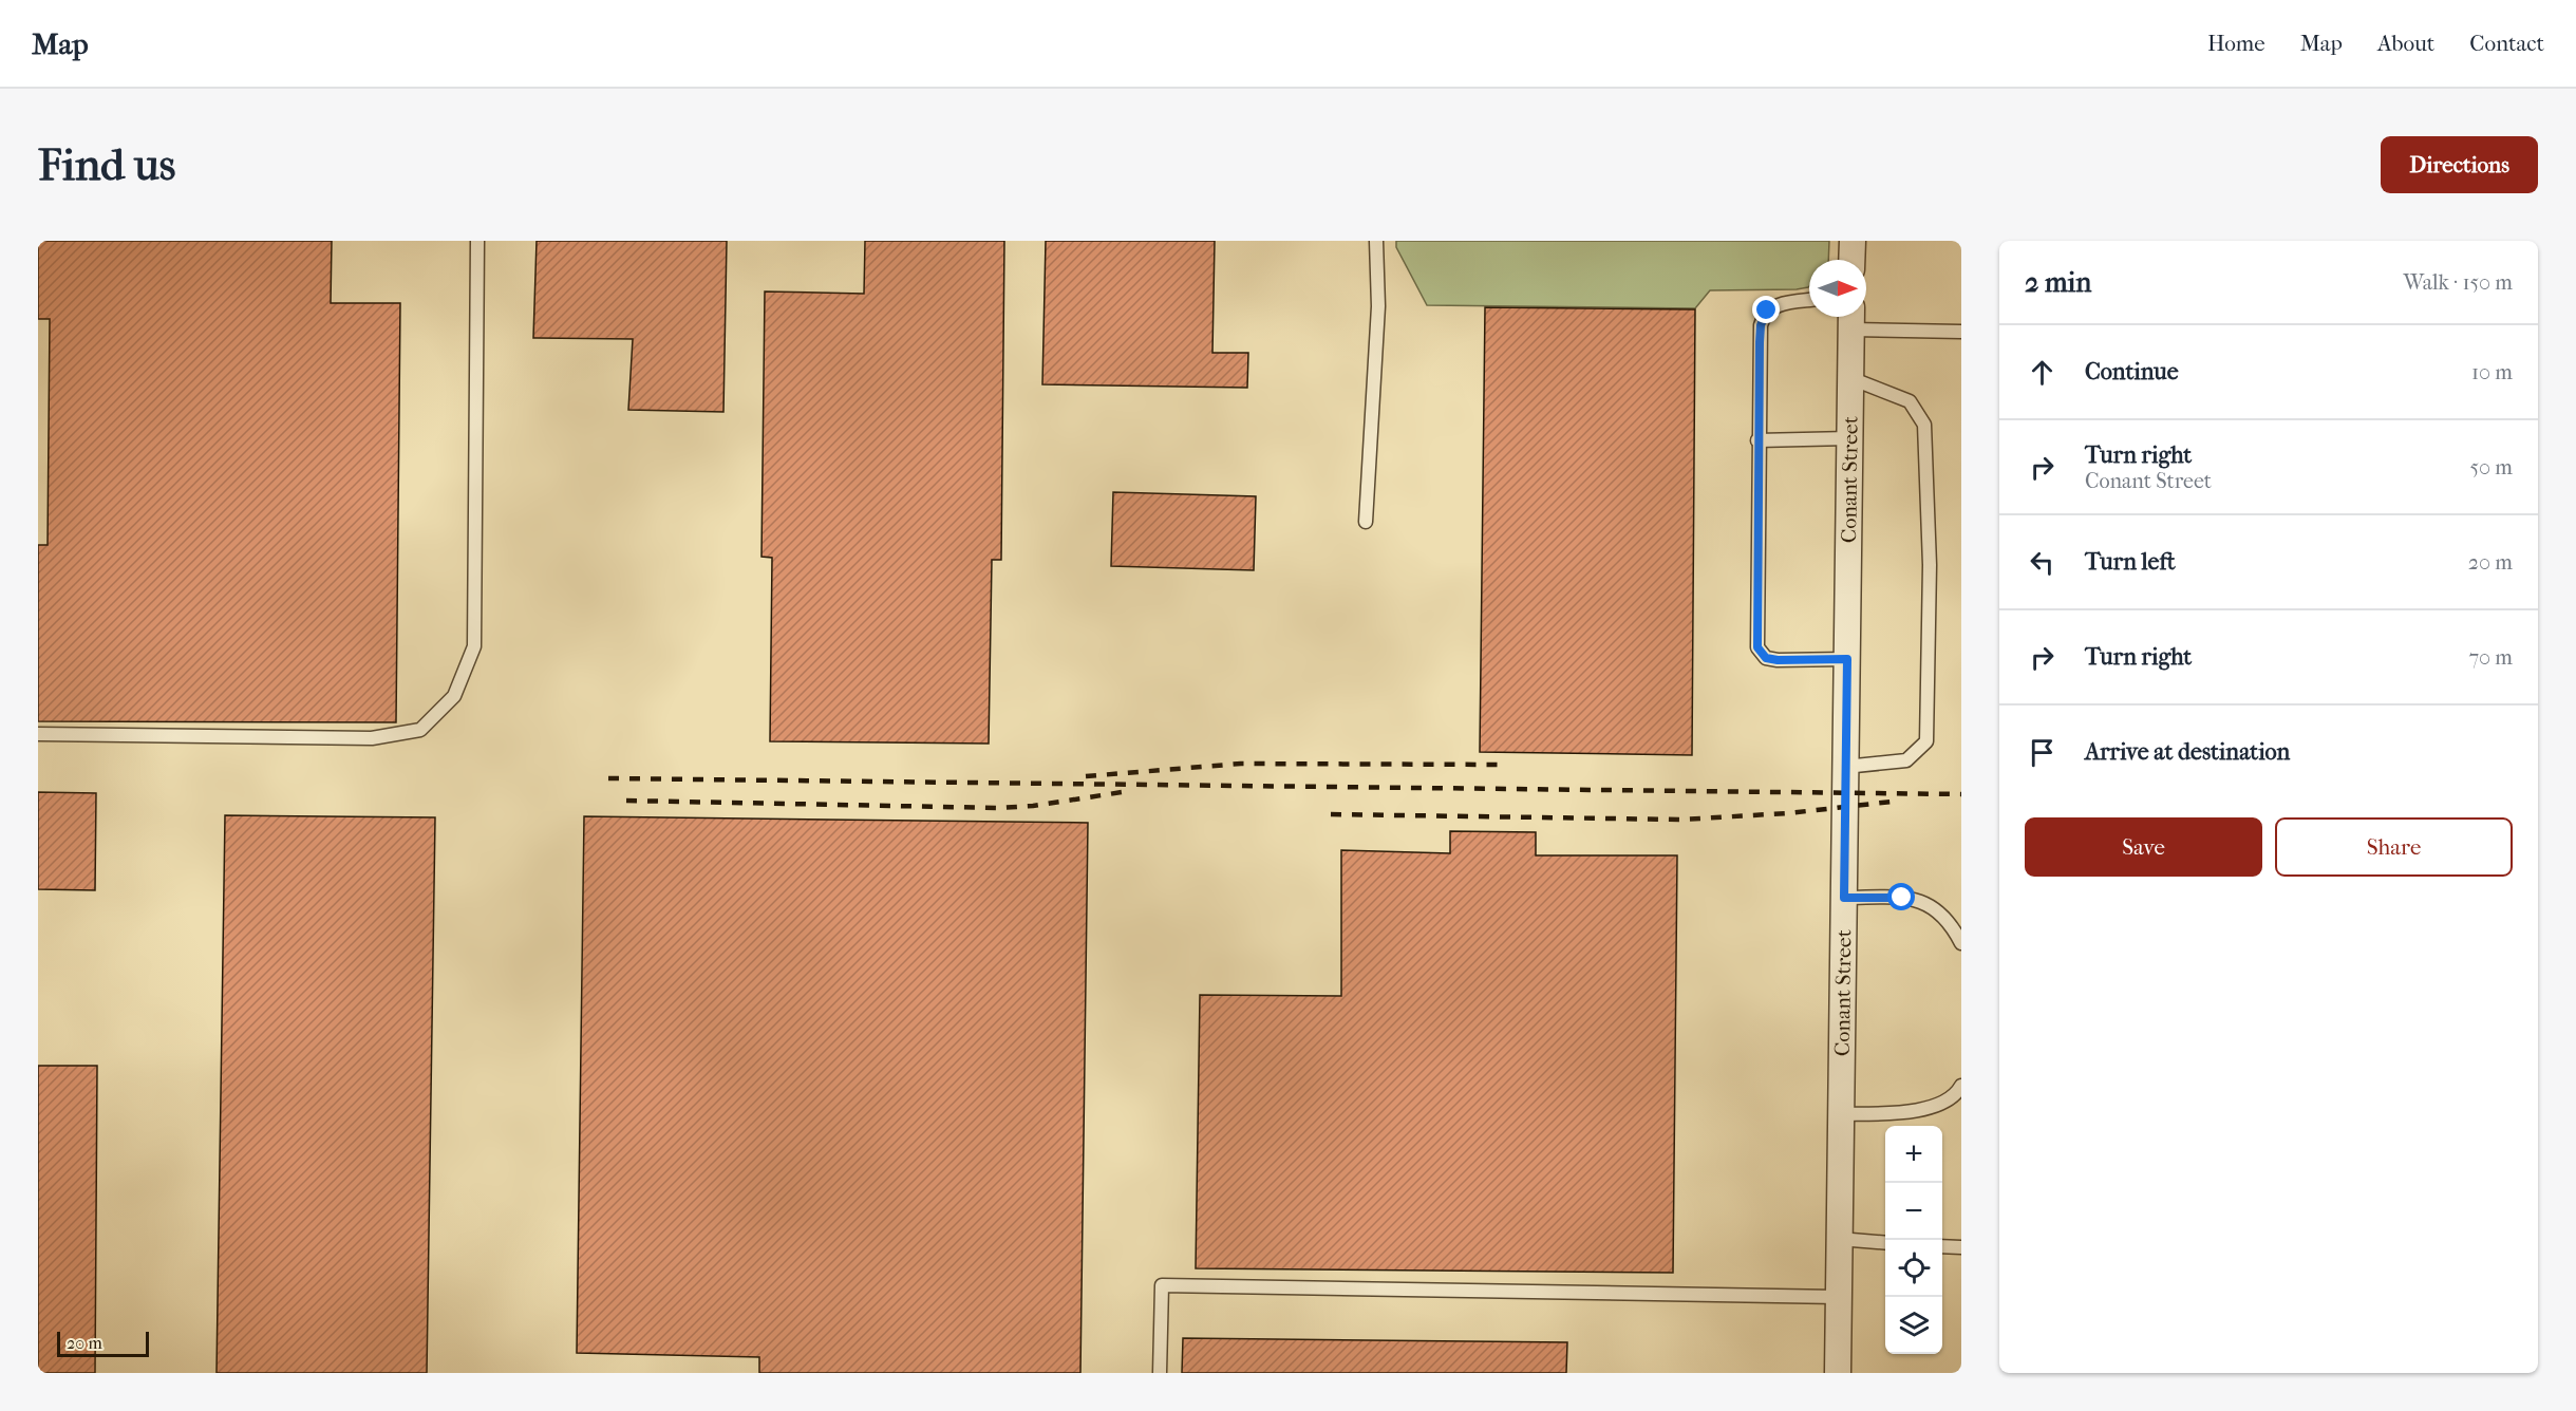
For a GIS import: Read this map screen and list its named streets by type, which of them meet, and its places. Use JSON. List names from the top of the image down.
{
  "streets": {
    "street": ["Conant Street"]
  },
  "scale_bar": "20 m",
  "north": "right",
  "page": {
    "header": "Map",
    "nav": [
      "Home",
      "Map",
      "About",
      "Contact"
    ],
    "buttons": [
      "Directions",
      ["Save", "Share"]
    ],
    "title": "Find us",
    "heading": ["2 min", "Walk · 150 m"],
    "list": [
      ["Continue", "10 m"],
      ["Turn right", "Conant Street", "50 m"],
      ["Turn left", "20 m"],
      ["Turn right", "70 m"],
      "Arrive at destination"
    ],
    "map_buttons": ["+", "−"],
    "scale": "20 m"
  }
}
